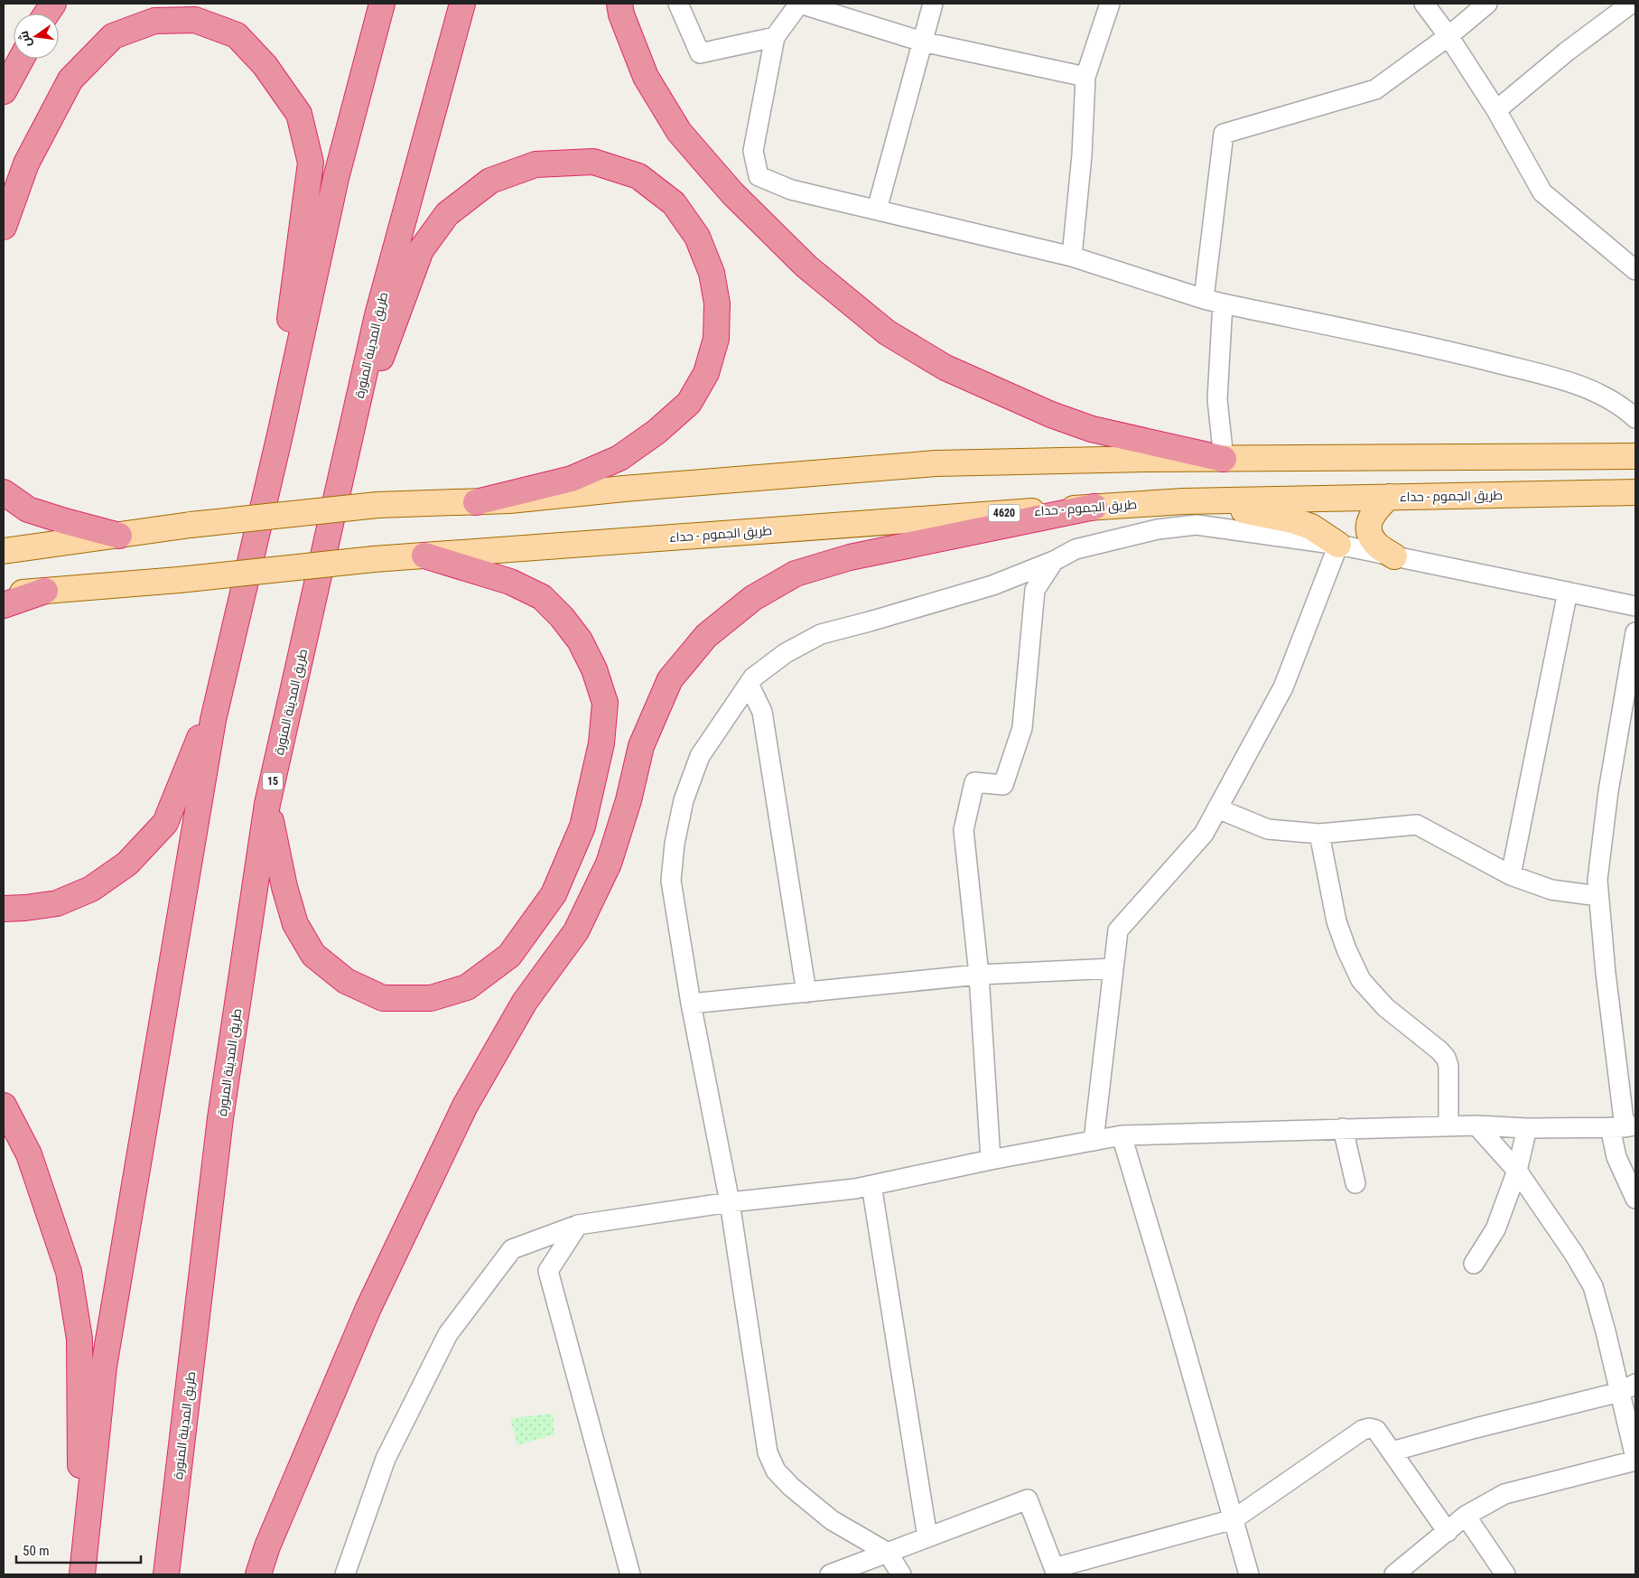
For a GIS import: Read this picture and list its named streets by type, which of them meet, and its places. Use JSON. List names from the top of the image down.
{
  "streets": {
    "highway": ["طريق المدينة المنورة", "15"],
    "main road": ["طريق الجموم - حداء", "4620"]
  },
  "scale_bar": "50 m",
  "north": "left"
}
